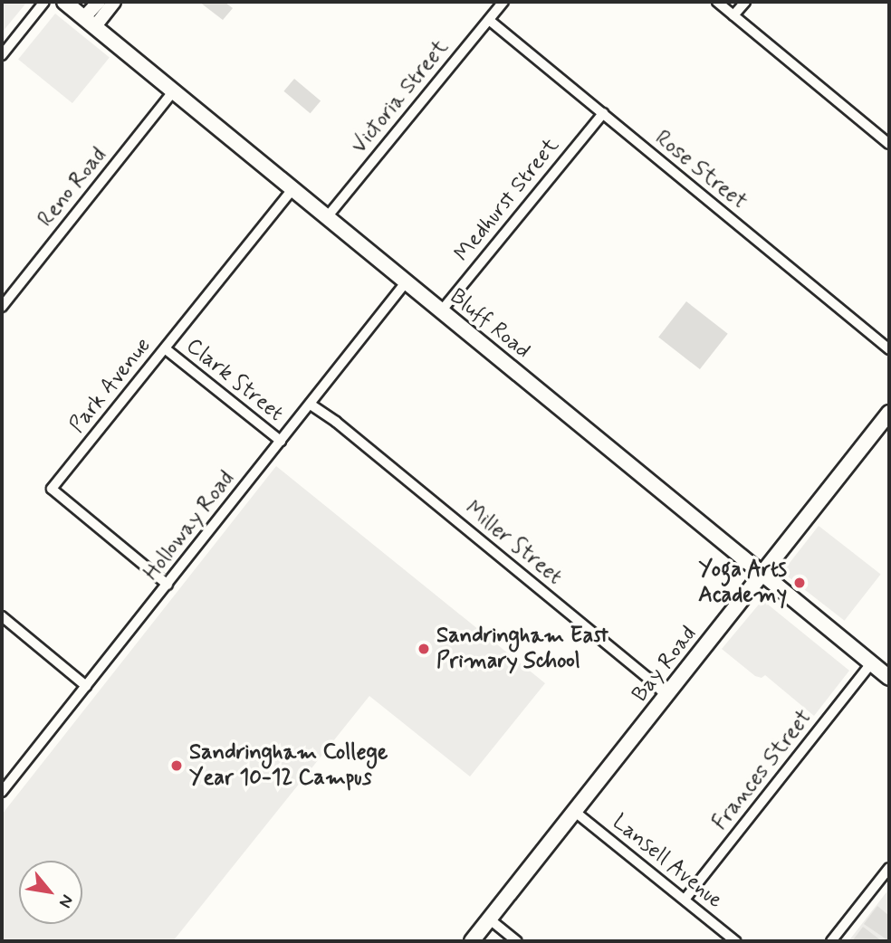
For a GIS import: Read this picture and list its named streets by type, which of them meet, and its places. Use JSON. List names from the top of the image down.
{
  "streets": {
    "main road": ["Bluff Road", "Bay Road"],
    "street": [
      "Victoria Street",
      "Rose Street",
      "Reno Road",
      "Medhurst Street",
      "Clark Street",
      "Park Avenue",
      "Holloway Road",
      "Miller Street",
      "Frances Street",
      "Lansell Avenue"
    ]
  },
  "crossings": [
    ["Victoria Street", "Rose Street"],
    ["Victoria Street", "Bluff Road"],
    ["Rose Street", "Medhurst Street"],
    ["Reno Road", "Bluff Road"],
    ["Medhurst Street", "Bluff Road"],
    ["Bluff Road", "Park Avenue"],
    ["Bluff Road", "Holloway Road"],
    ["Bluff Road", "Bay Road"],
    ["Bluff Road", "Frances Street"],
    ["Clark Street", "Park Avenue"],
    ["Clark Street", "Holloway Road"],
    ["Park Avenue", "Holloway Road"],
    ["Holloway Road", "Miller Street"],
    ["Miller Street", "Bay Road"],
    ["Bay Road", "Lansell Avenue"],
    ["Frances Street", "Lansell Avenue"]
  ],
  "places": ["Yoga Arts Academy", "Sandringham East Primary School", "Sandringham College Year 10-12 Campus"],
  "north": "bottom right"
}
